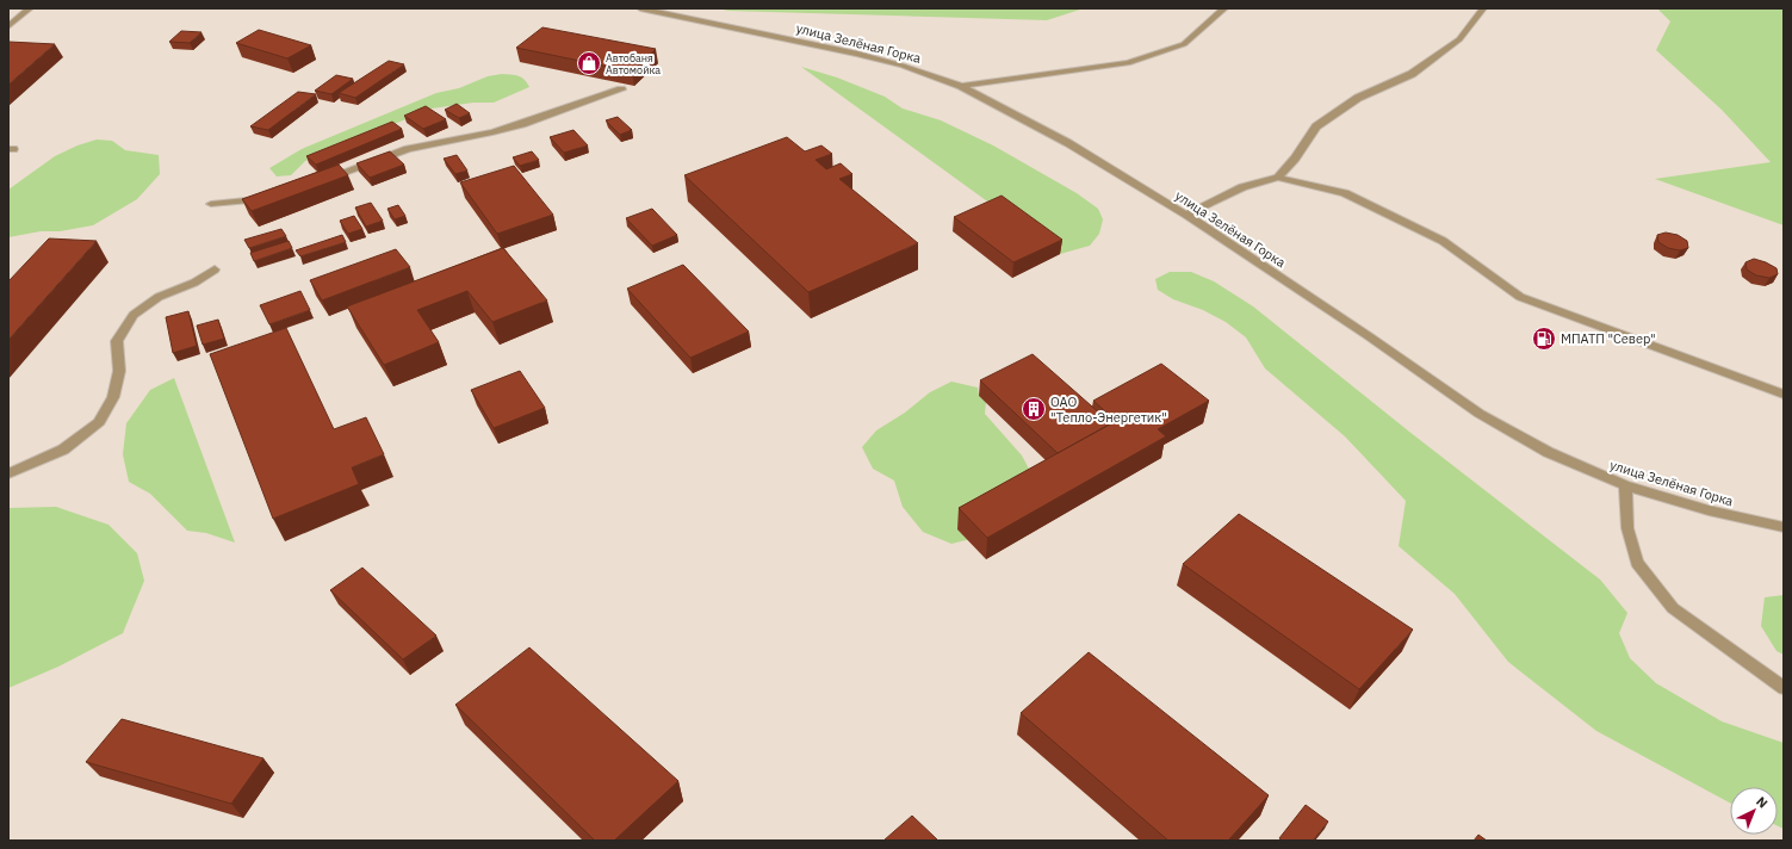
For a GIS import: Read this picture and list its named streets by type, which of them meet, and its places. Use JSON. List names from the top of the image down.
{
  "streets": {
    "street": ["улица Зелёная Горка"]
  },
  "places": {
    "shop": ["Автобаня Автомойка"],
    "fuel station": ["МПАТП \"Север\""],
    "building": ["ОАО \"Тепло-Энергетик\""]
  },
  "north": "top right"
}
